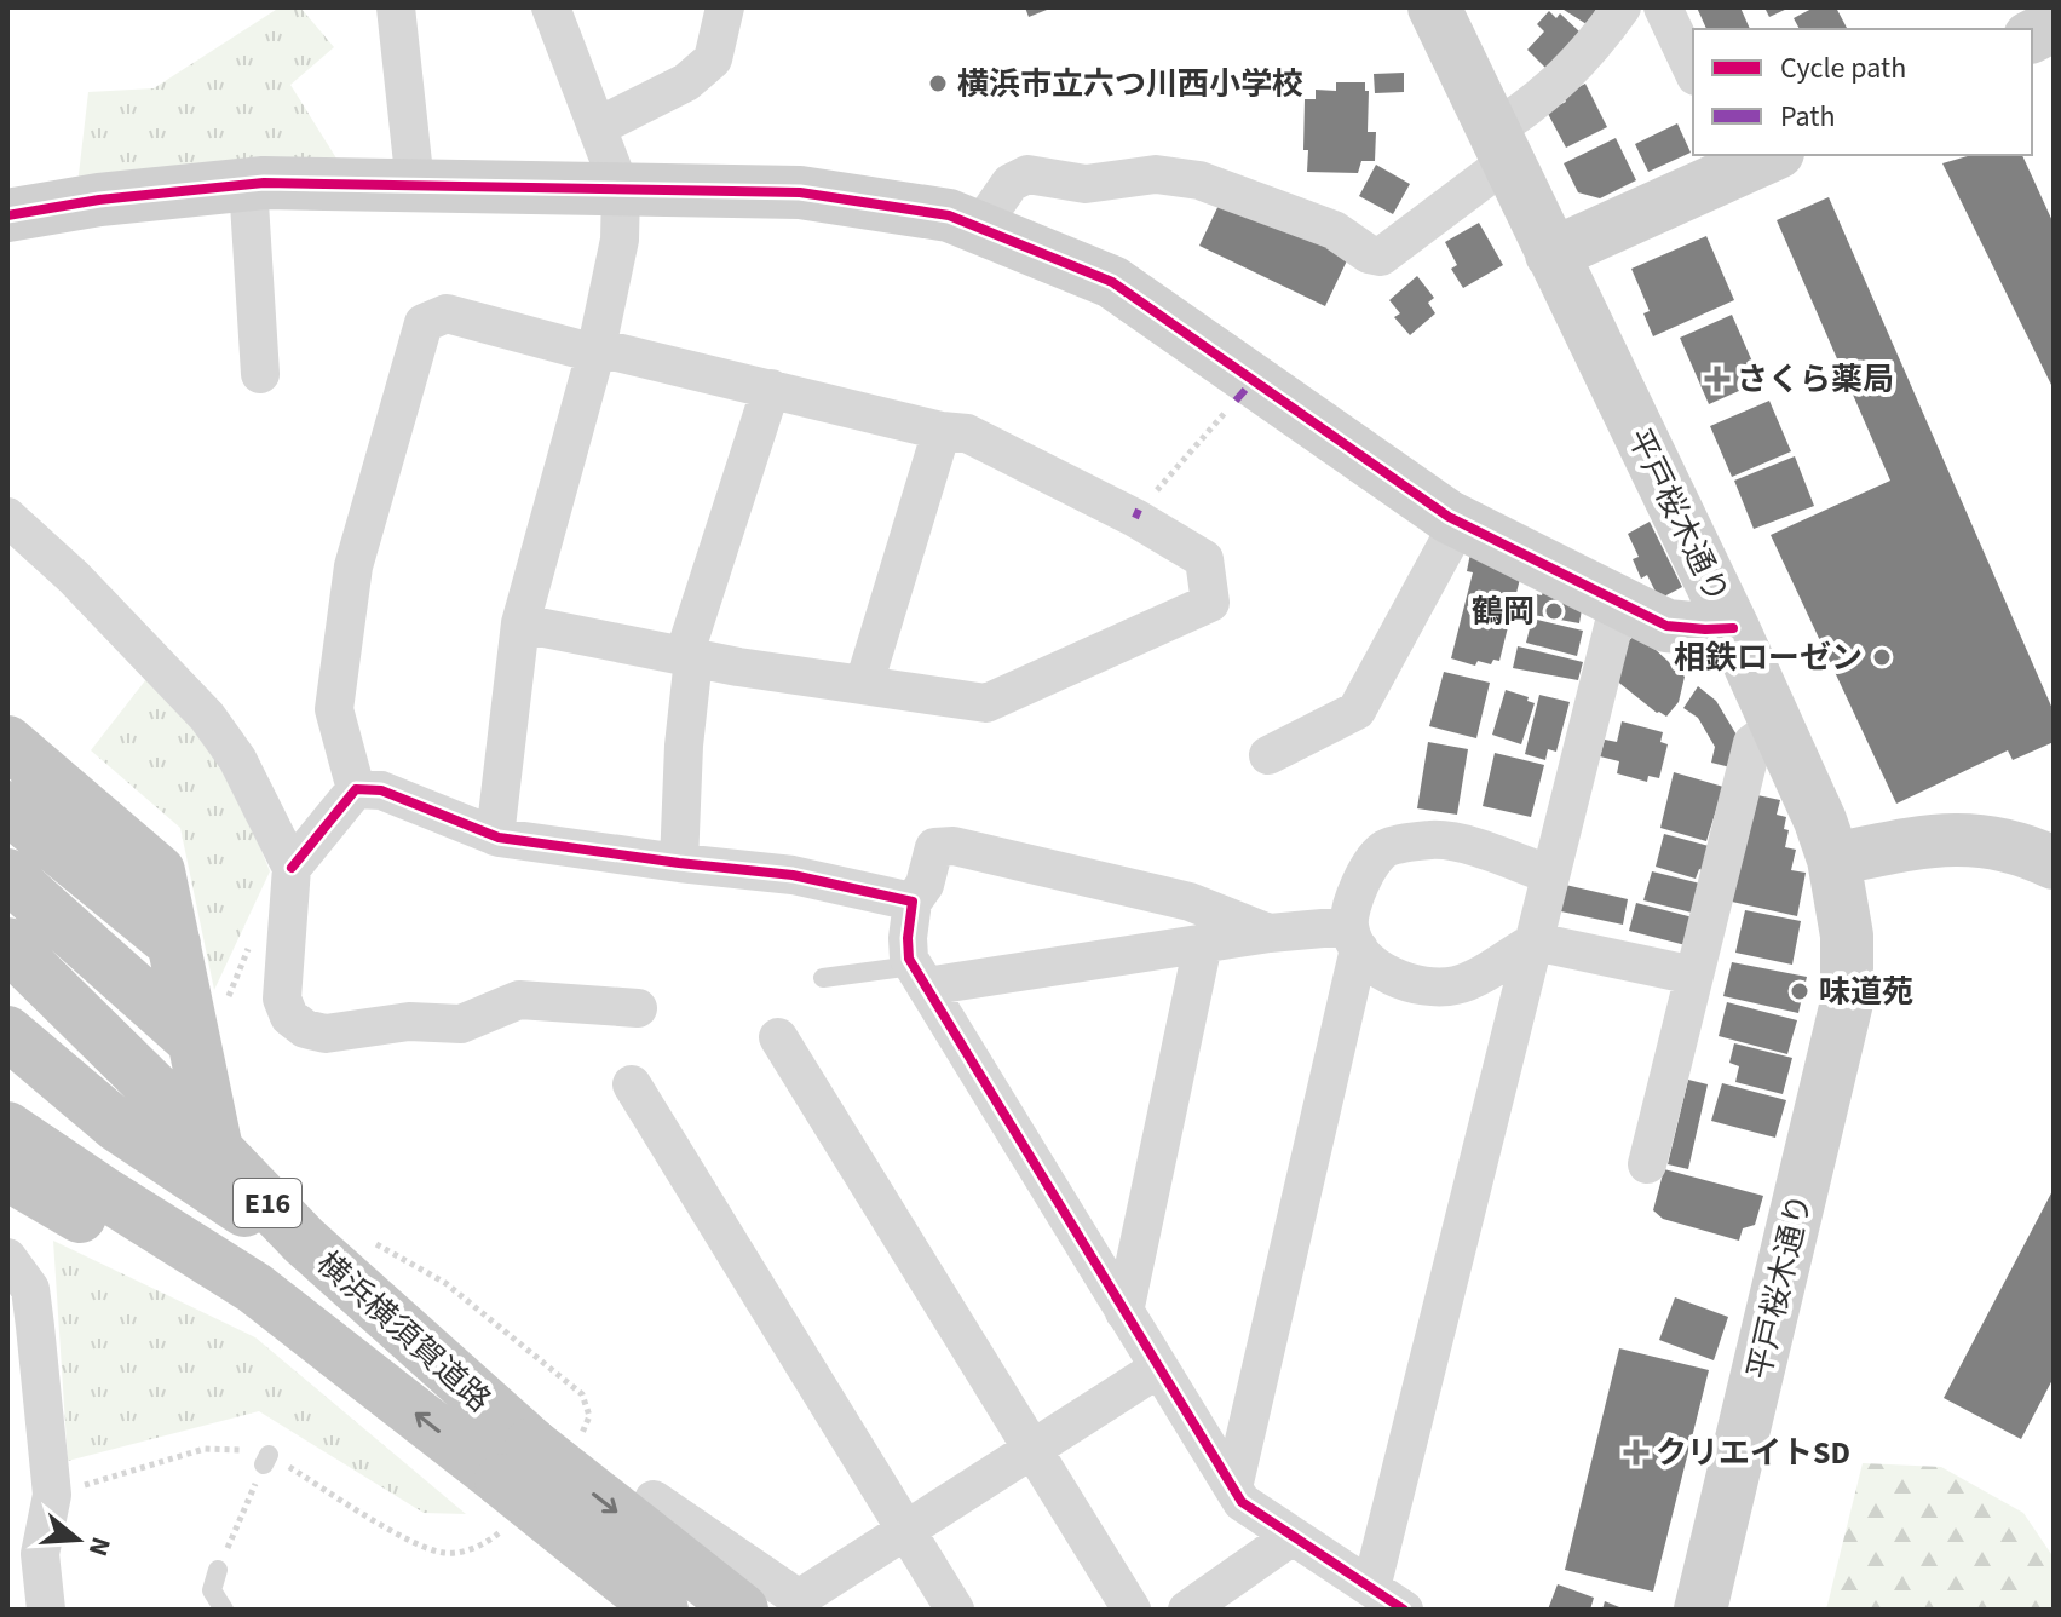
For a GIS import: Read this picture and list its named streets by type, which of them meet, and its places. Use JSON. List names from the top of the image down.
{
  "streets": {
    "highway": ["E16", "横浜横須賀道路"],
    "street": ["平戸桜木通り"]
  },
  "places": {
    "other": [
      "横浜市立六つ川西小学校",
      "鶴岡",
      "相鉄ローゼン",
      "味道苑"
    ],
    "health": ["さくら薬局", "クリエイトSD"]
  },
  "legend": ["Cycle path", "Path"],
  "north": "right"
}
